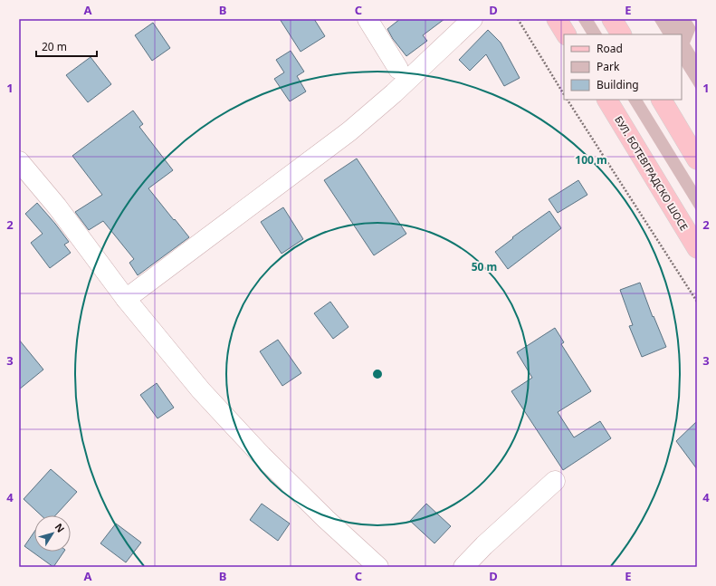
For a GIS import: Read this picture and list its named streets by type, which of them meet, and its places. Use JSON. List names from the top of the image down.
{
  "streets": {
    "main road": ["БУЛ. БОТЕВГРАДСКО ШОСЕ"]
  },
  "legend": ["Road", "Park", "Building"],
  "scale_bar": "20 m",
  "north": "top right",
  "grid": {
    "columns": [
      "A",
      "B",
      "C",
      "D",
      "E"
    ],
    "rows": [
      "1",
      "2",
      "3",
      "4"
    ]
  },
  "rings": ["100 m", "50 m"]
}
